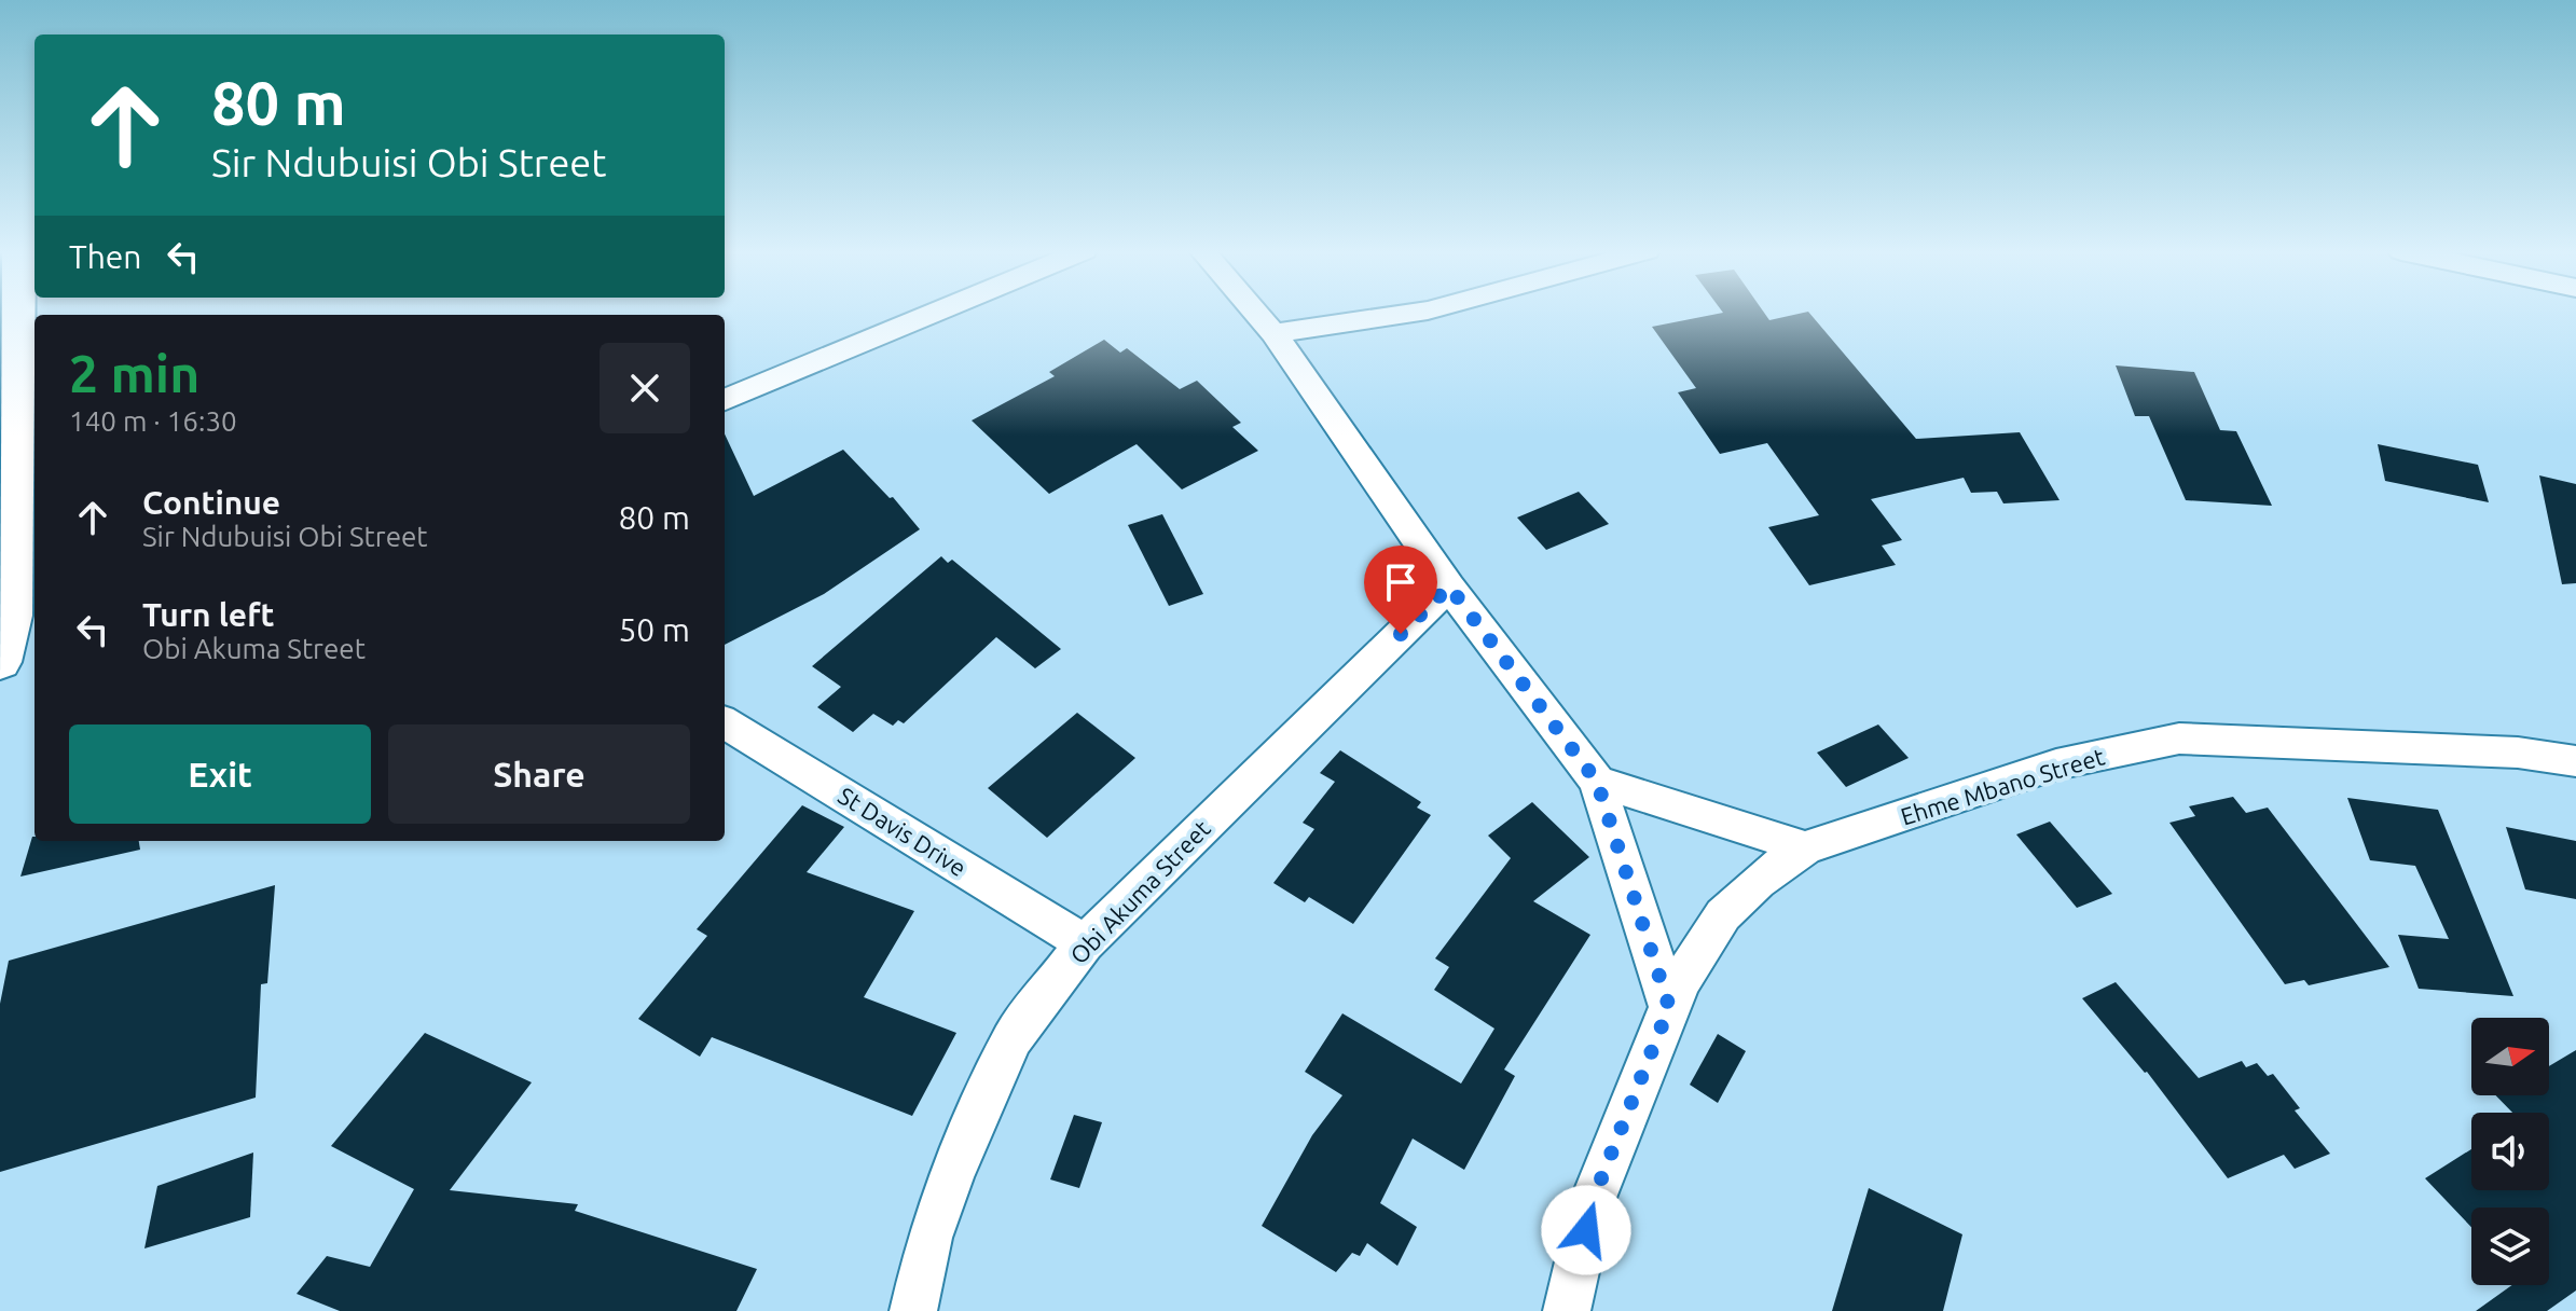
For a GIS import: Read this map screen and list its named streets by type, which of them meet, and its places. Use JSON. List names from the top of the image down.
{
  "streets": {
    "street": ["Ehme Mbano Street", "St Davis Drive", "Obi Akuma Street"]
  },
  "crossings": [
    ["St Davis Drive", "Obi Akuma Street"]
  ],
  "north": "right",
  "page": {
    "turn": ["80 m", "Sir Ndubuisi Obi Street"],
    "then": "Then",
    "heading": ["2 min", "140 m · 16:30"],
    "list": [
      {
        "name": "Continue",
        "note": "Sir Ndubuisi Obi Street",
        "value": "80 m"
      },
      {
        "name": "Turn left",
        "note": "Obi Akuma Street",
        "value": "50 m"
      }
    ],
    "buttons": ["Exit", "Share"]
  }
}
